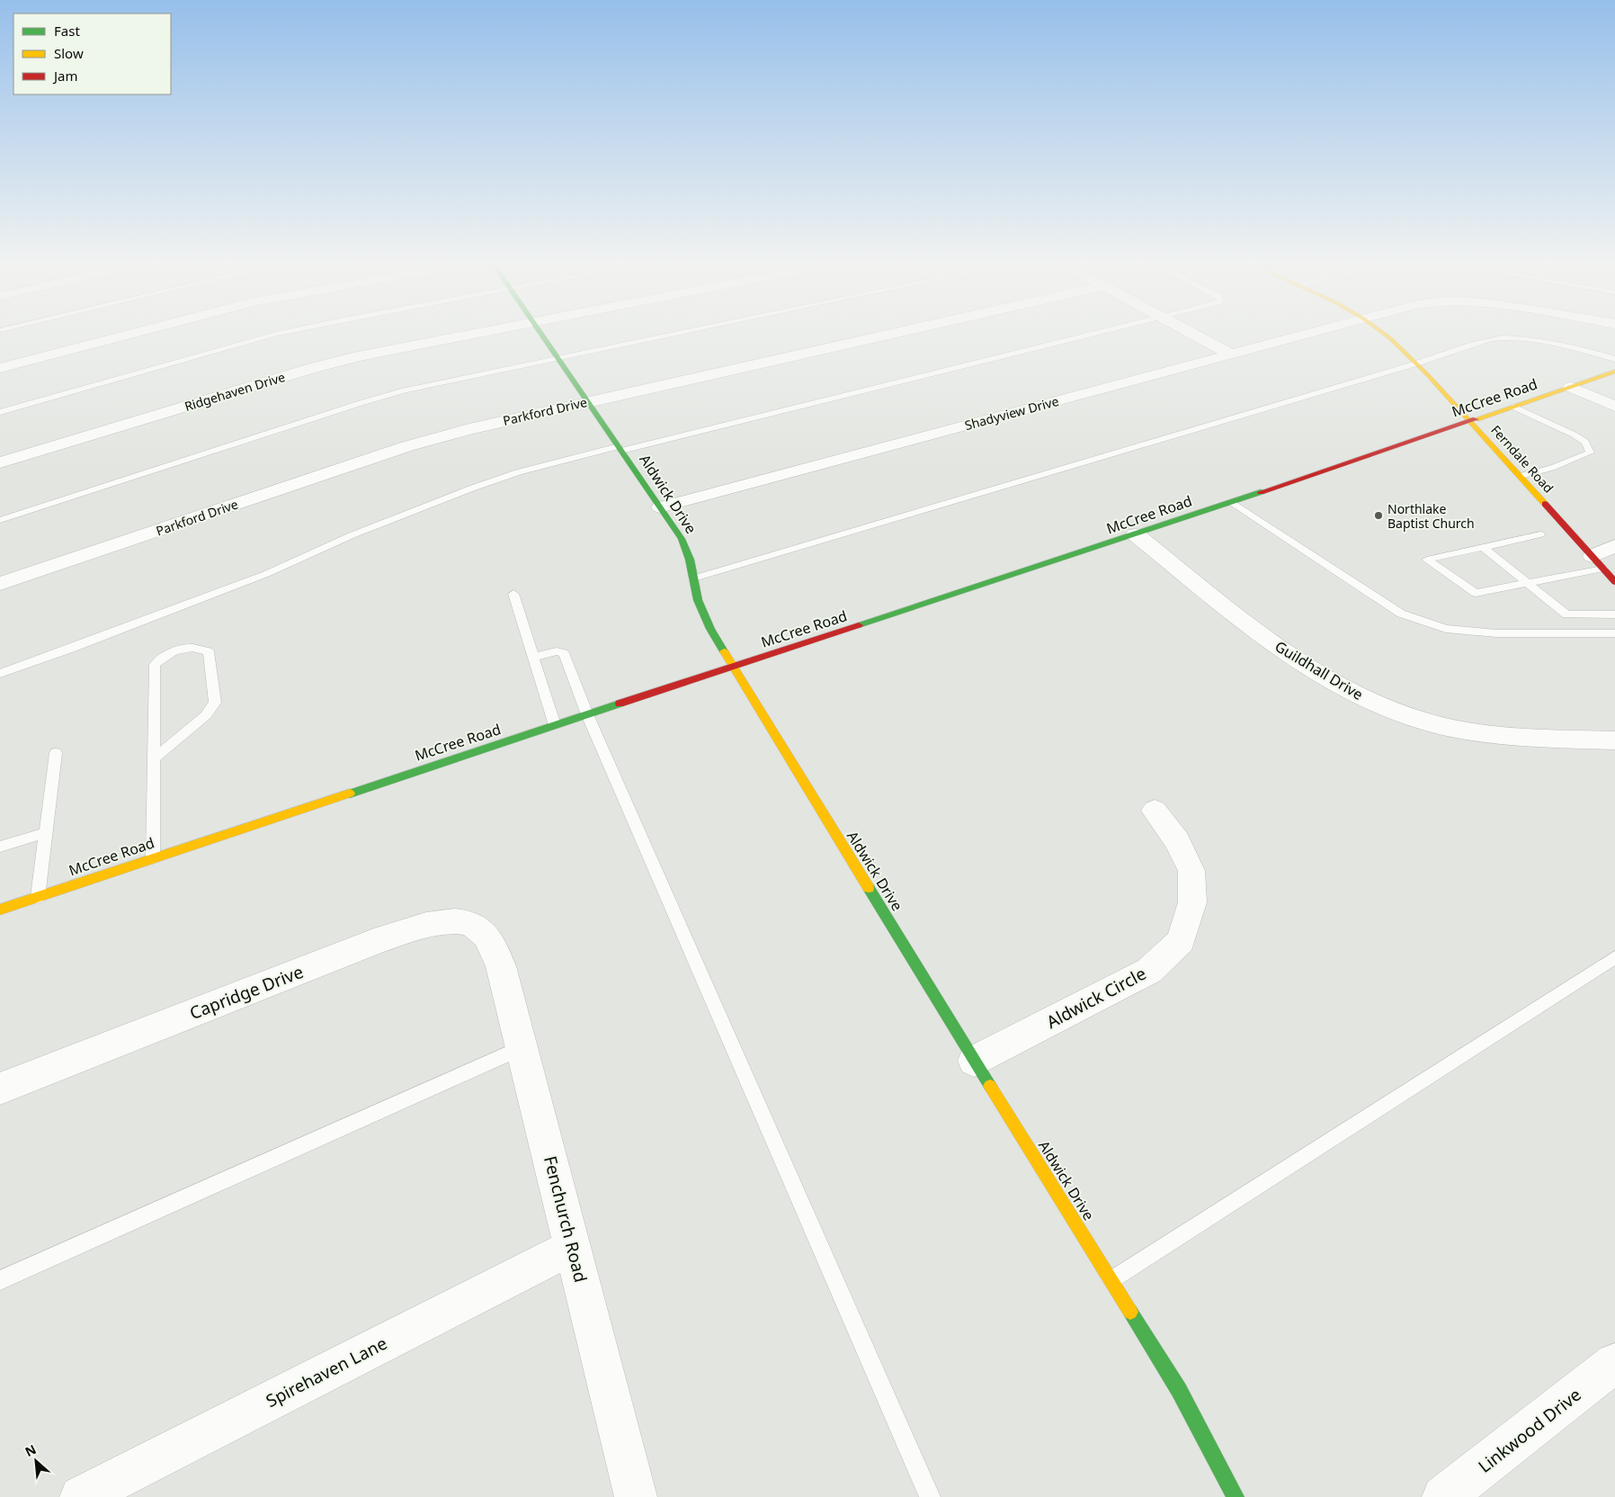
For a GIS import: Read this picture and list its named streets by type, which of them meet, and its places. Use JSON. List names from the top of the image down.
{
  "streets": {
    "street": [
      "Ridgehaven Drive",
      "McCree Road",
      "Parkford Drive",
      "Shadyview Drive",
      "Ferndale Road",
      "Aldwick Drive",
      "Guildhall Drive",
      "Capridge Drive",
      "Aldwick Circle",
      "Fenchurch Road",
      "Spirehaven Lane",
      "Linkwood Drive"
    ]
  },
  "crossings": [
    ["McCree Road", "Ferndale Road"],
    ["McCree Road", "Aldwick Drive"],
    ["McCree Road", "Guildhall Drive"],
    ["Parkford Drive", "Aldwick Drive"],
    ["Shadyview Drive", "Aldwick Drive"],
    ["Aldwick Drive", "Aldwick Circle"],
    ["Capridge Drive", "Fenchurch Road"],
    ["Fenchurch Road", "Spirehaven Lane"]
  ],
  "places": ["Northlake Baptist Church"],
  "legend": ["Fast", "Slow", "Jam"],
  "north": "top left"
}
